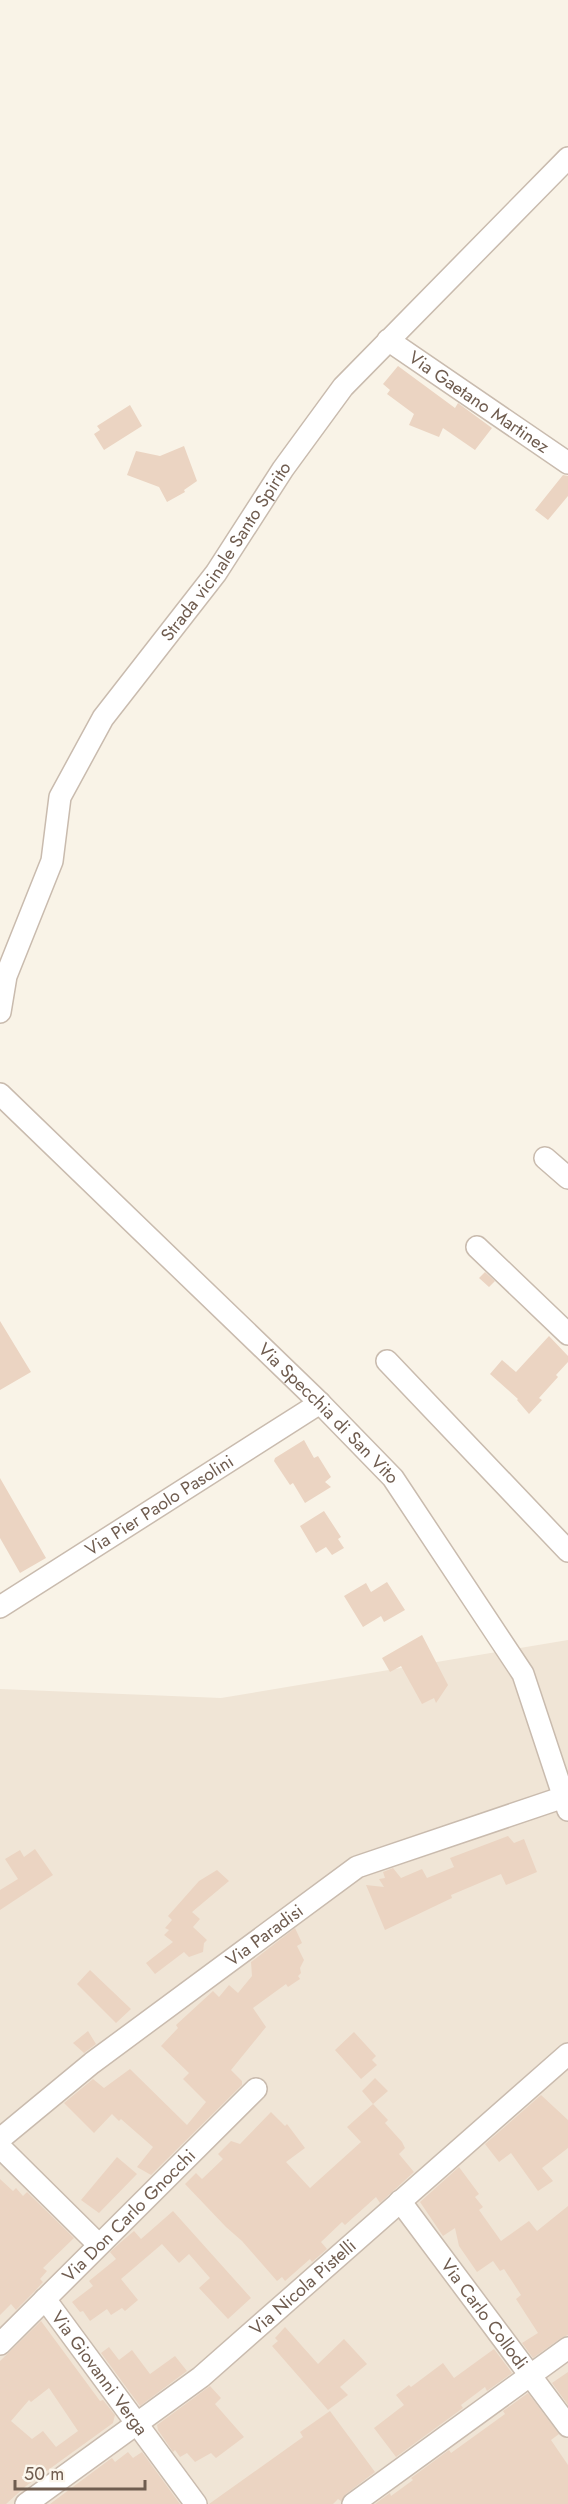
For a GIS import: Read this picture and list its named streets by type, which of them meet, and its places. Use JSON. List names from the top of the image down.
{
  "streets": {
    "street": [
      "Via Gaetano Martinez",
      "Strada vicinale Santo Spirito",
      "Via Specchia di San Vito",
      "Via Pier Paolo Pasolini",
      "Via Paradisi",
      "Via Don Carlo Gnocchi",
      "Via Nicola Pistelli",
      "Via Carlo Collodi",
      "Via Giovanni Verga"
    ]
  },
  "crossings": [
    ["Via Gaetano Martinez", "Strada vicinale Santo Spirito"],
    ["Via Specchia di San Vito", "Via Pier Paolo Pasolini"],
    ["Via Specchia di San Vito", "Via Paradisi"],
    ["Via Don Carlo Gnocchi", "Via Giovanni Verga"],
    ["Via Nicola Pistelli", "Via Carlo Collodi"],
    ["Via Nicola Pistelli", "Via Giovanni Verga"]
  ],
  "scale_bar": "50 m"
}
